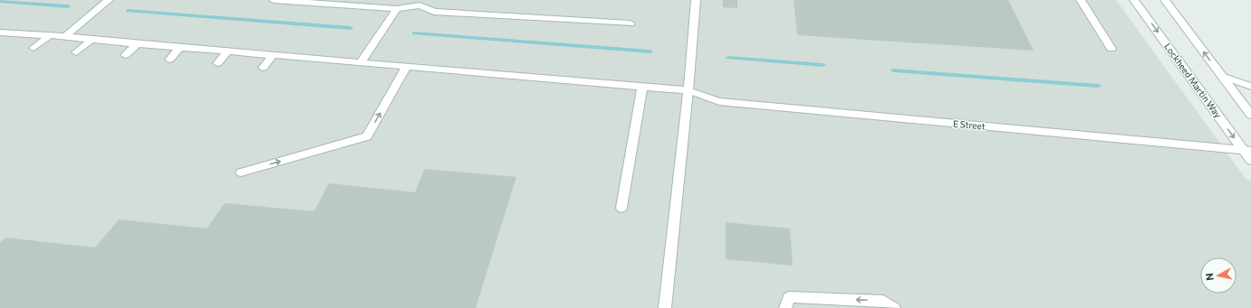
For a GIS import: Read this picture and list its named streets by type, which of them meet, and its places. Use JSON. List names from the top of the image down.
{
  "streets": {
    "street": ["Lockheed Martin Way", "E Street"]
  },
  "crossings": [
    ["Lockheed Martin Way", "E Street"]
  ],
  "north": "left"
}
